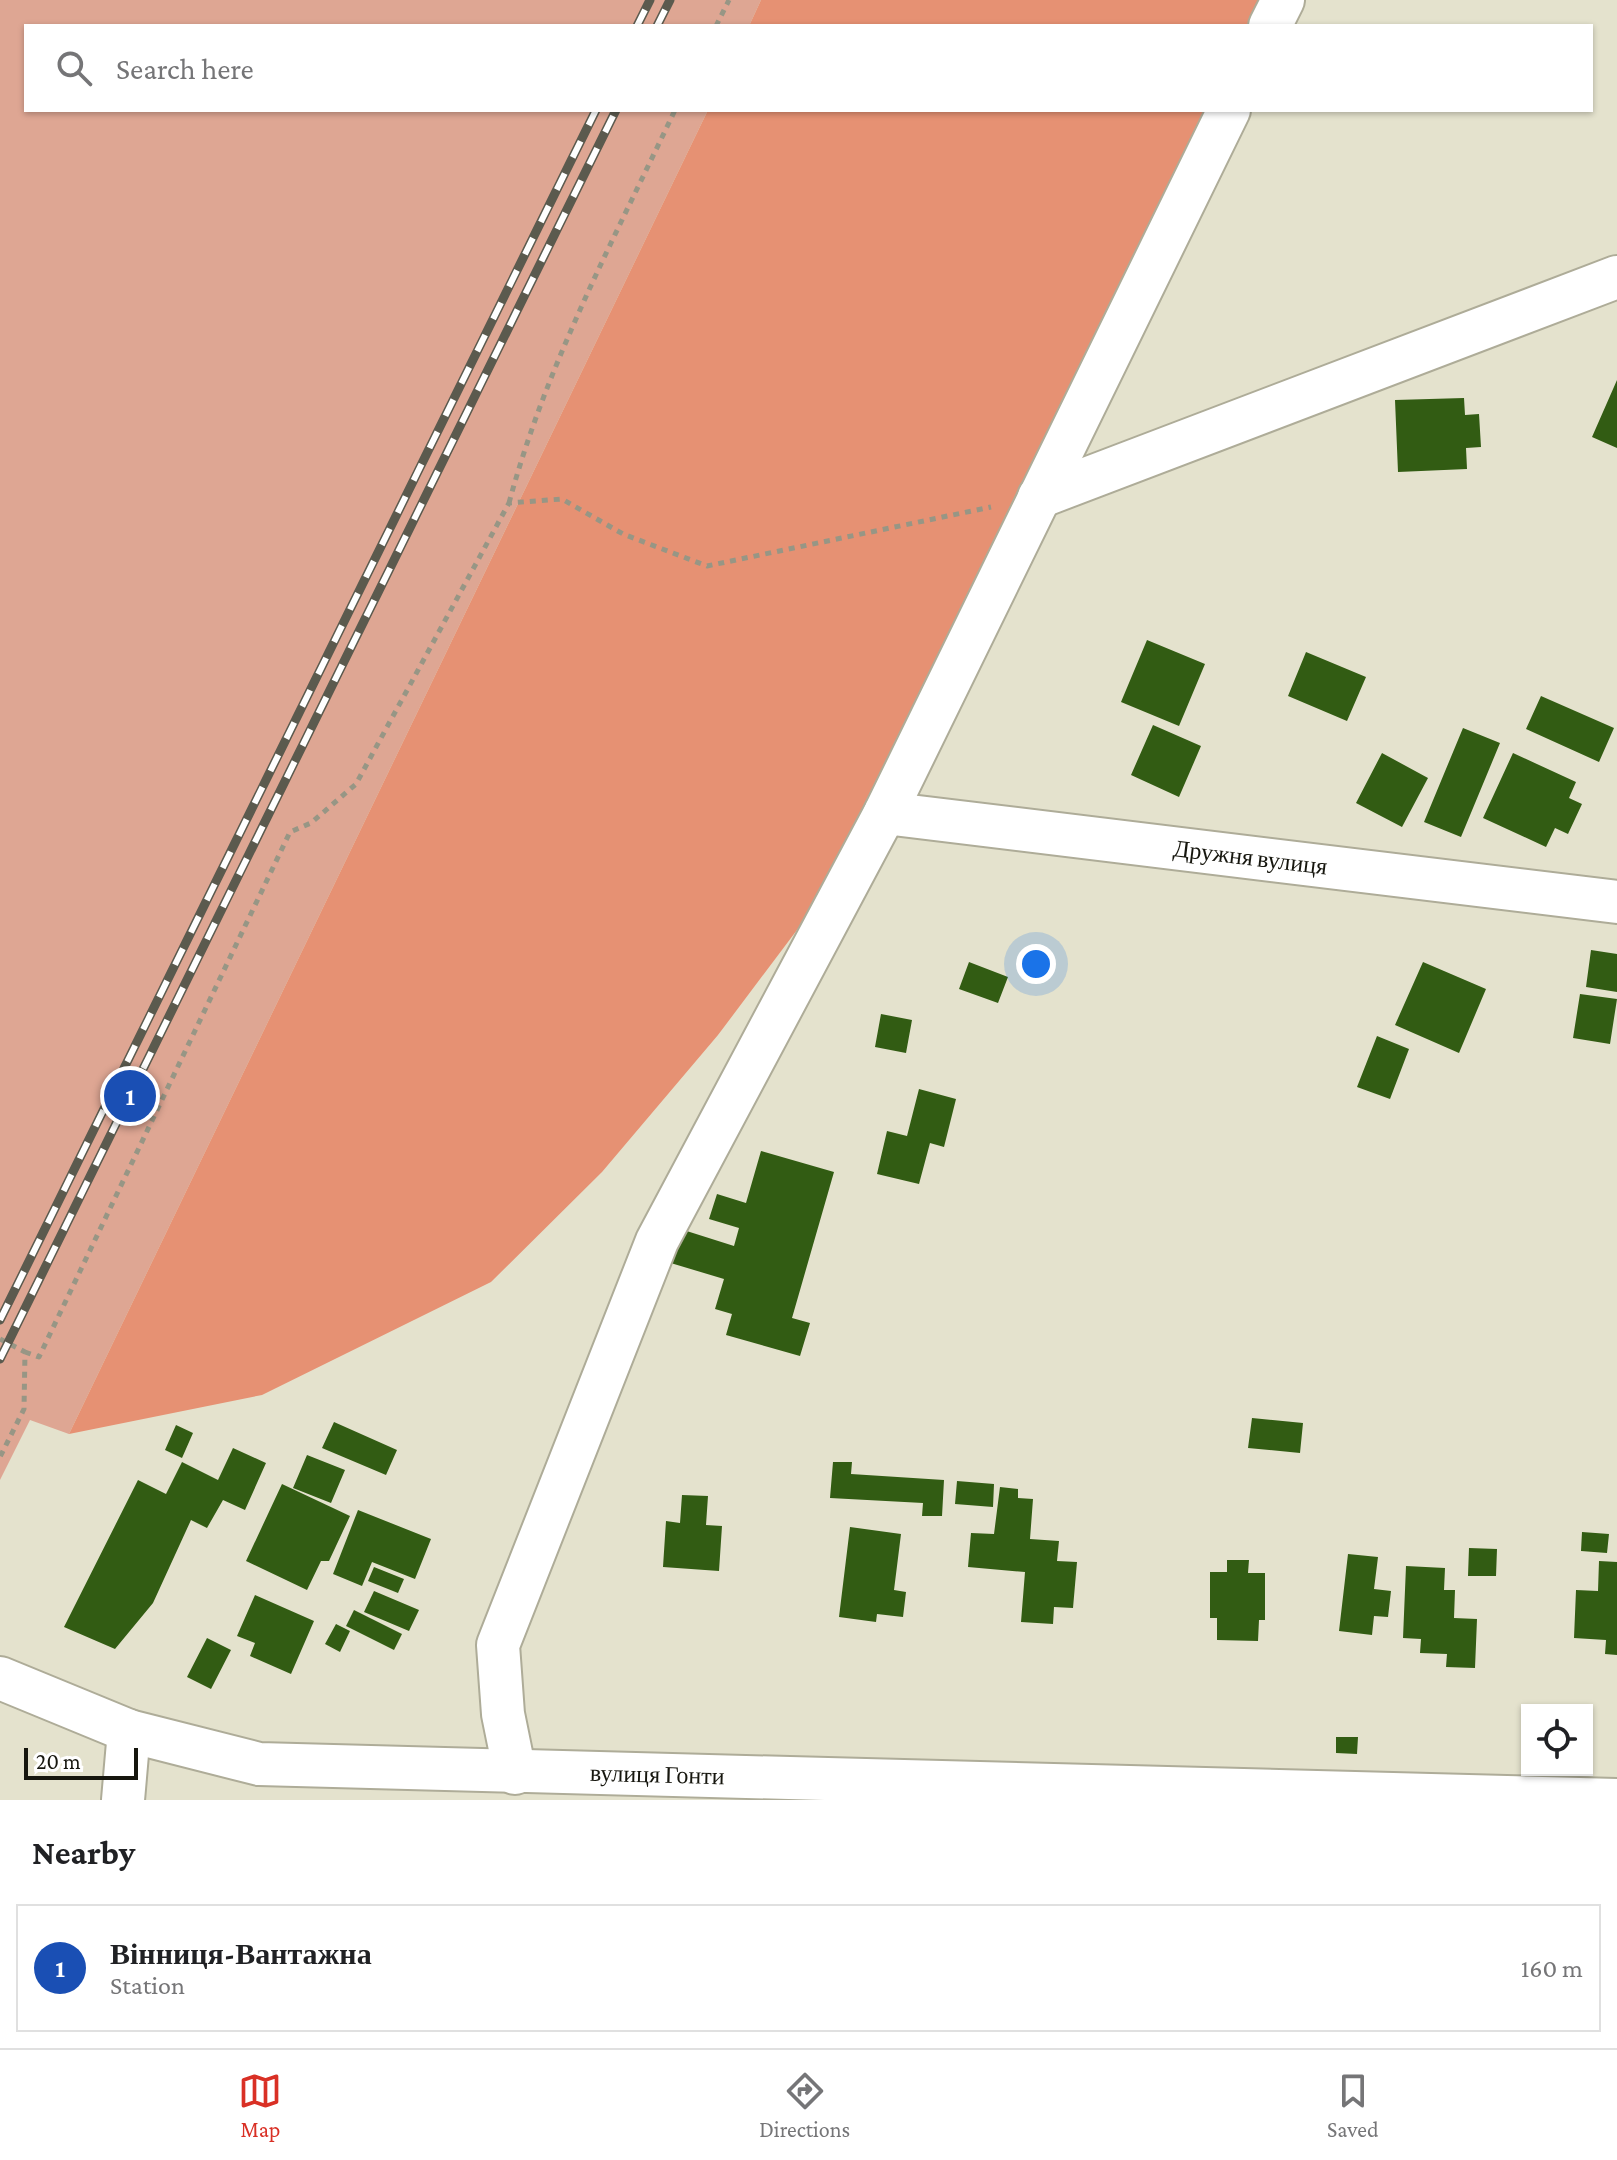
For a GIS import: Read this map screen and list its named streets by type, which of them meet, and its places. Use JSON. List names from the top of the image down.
{
  "streets": {
    "street": ["Дружня вулиця", "вулиця Гонти"]
  },
  "scale_bar": "20 m",
  "page": {
    "search": "Search here",
    "pins": "1",
    "scale": "20 m",
    "heading": "Nearby",
    "list": [
      {
        "mark": "1",
        "name": "Вінниця-Вантажна",
        "note": "Station",
        "value": "160 m"
      }
    ],
    "nav": ["Map", "Directions", "Saved"]
  }
}
